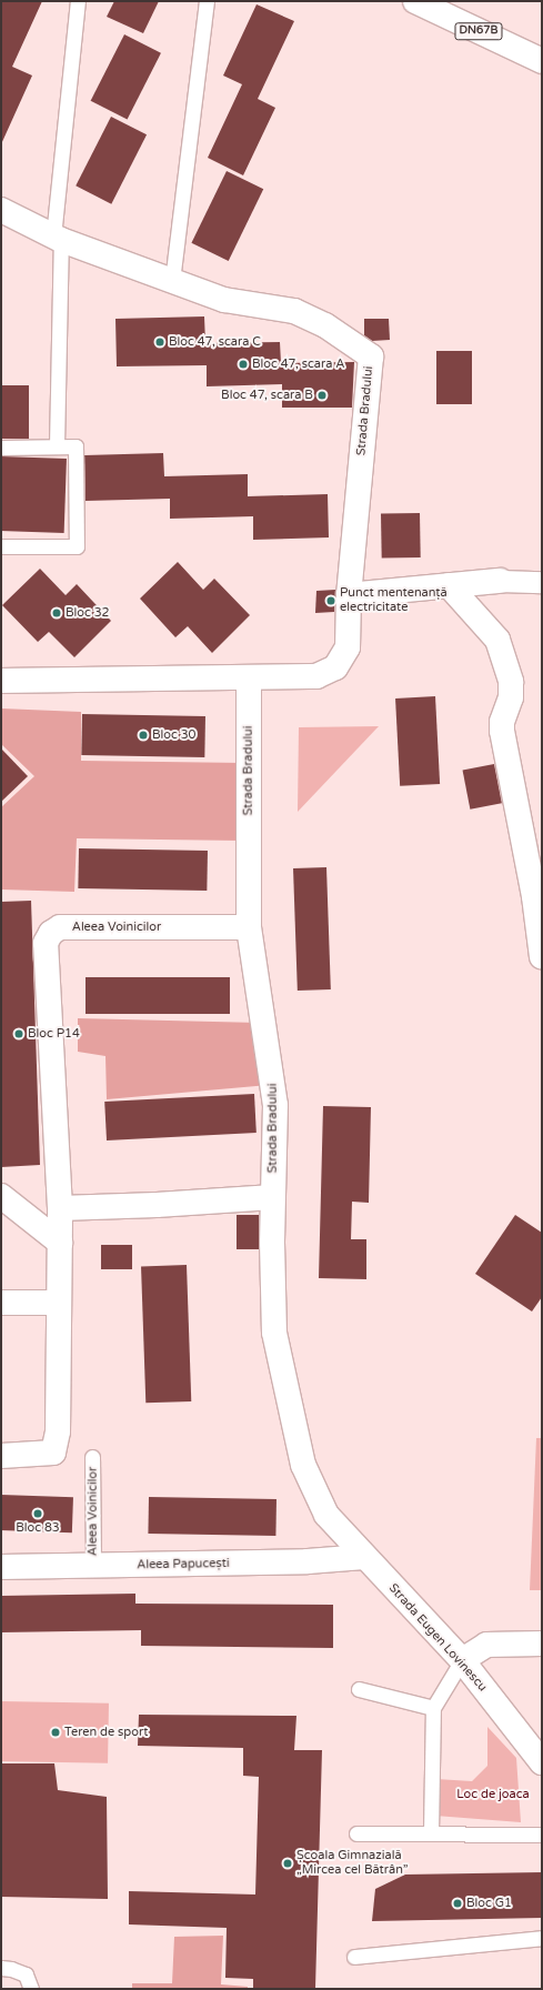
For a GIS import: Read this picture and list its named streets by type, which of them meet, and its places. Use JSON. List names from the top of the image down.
{
  "streets": {
    "street": [
      "DN67B",
      "Strada Bradului",
      "Aleea Voinicilor",
      "Aleea Papucești",
      "Strada Eugen Lovinescu"
    ]
  },
  "crossings": [
    ["Strada Bradului", "Aleea Voinicilor"],
    ["Strada Bradului", "Aleea Papucești"],
    ["Strada Bradului", "Strada Eugen Lovinescu"],
    ["Aleea Voinicilor", "Aleea Papucești"],
    ["Aleea Papucești", "Strada Eugen Lovinescu"]
  ],
  "parks": ["Loc de joaca"],
  "places": [
    "Bloc 47, scara C",
    "Bloc 47, scara A",
    "Bloc 47, scara B",
    "Punct mentenanță electricitate",
    "Bloc 32",
    "Bloc 30",
    "Bloc P14",
    "Bloc 83",
    "Teren de sport",
    "Școala Gimnazială „Mircea cel Bătrân”",
    "Bloc G1"
  ]
}
